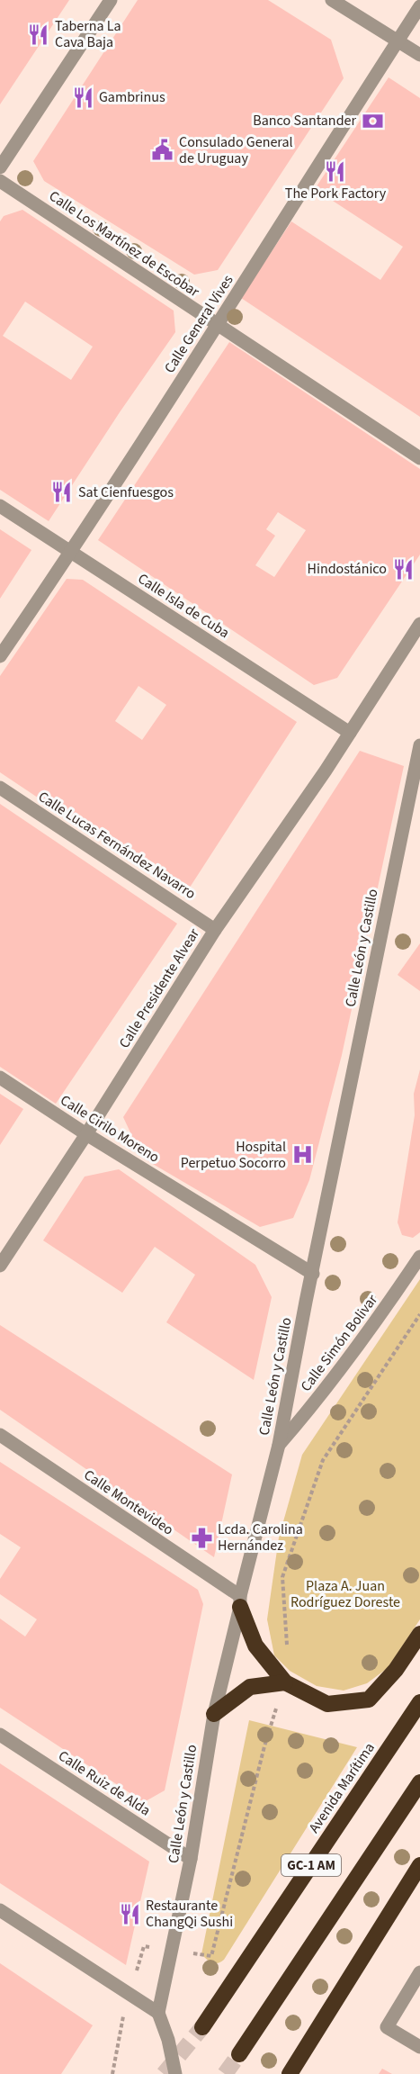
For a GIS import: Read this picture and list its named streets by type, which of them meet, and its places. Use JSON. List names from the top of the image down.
{
  "streets": {
    "highway": ["Avenida Marítima", "GC-1 AM"],
    "street": [
      "Calle Los Martínez de Escobar",
      "Calle General Vives",
      "Calle Isla de Cuba",
      "Calle Lucas Fernández Navarro",
      "Calle León y Castillo",
      "Calle Presidente Alvear",
      "Calle Cirilo Moreno",
      "Calle Simón Bolivar",
      "Calle Montevideo",
      "Calle Ruiz de Alda"
    ]
  },
  "crossings": [
    ["Calle Los Martínez de Escobar", "Calle General Vives"],
    ["Calle General Vives", "Calle Isla de Cuba"],
    ["Calle Isla de Cuba", "Calle Presidente Alvear"],
    ["Calle Lucas Fernández Navarro", "Calle Presidente Alvear"],
    ["Calle León y Castillo", "Calle Cirilo Moreno"],
    ["Calle León y Castillo", "Calle Simón Bolivar"],
    ["Calle León y Castillo", "Calle Montevideo"],
    ["Calle León y Castillo", "Calle Ruiz de Alda"],
    ["Calle Presidente Alvear", "Calle Cirilo Moreno"]
  ],
  "parks": ["Plaza A. Juan Rodríguez Doreste"],
  "places": {
    "restaurant": [
      "Taberna La Cava Baja",
      "Gambrinus",
      "The Pork Factory",
      "Sat Cienfuesgos",
      "Hindostánico",
      "Restaurante ChangQi Sushi"
    ],
    "bank": ["Banco Santander"],
    "public building": ["Consulado General de Uruguay"],
    "hospital": ["Hospital Perpetuo Socorro"],
    "pharmacy": ["Lcda. Carolina Hernández"]
  }
}
